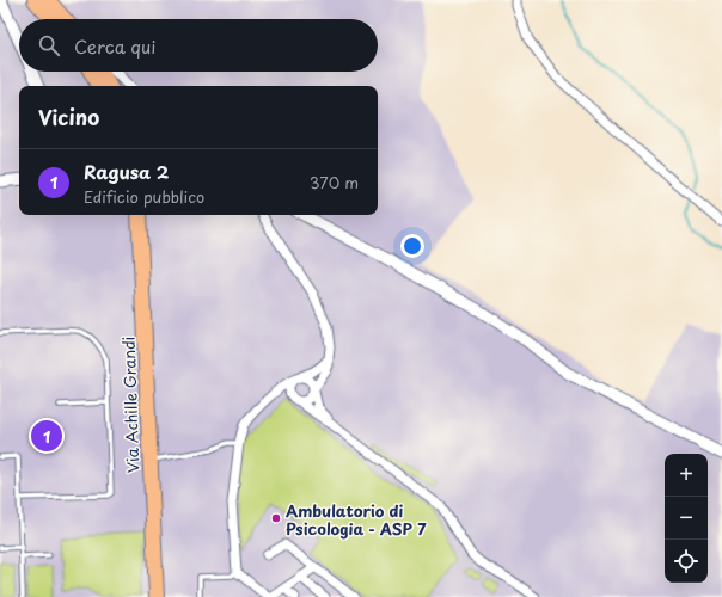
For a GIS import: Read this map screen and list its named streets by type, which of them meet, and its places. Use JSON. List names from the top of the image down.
{
  "streets": {
    "main road": ["Via Achille Grandi"]
  },
  "places": ["Ambulatorio di Psicologia - ASP 7"],
  "page": {
    "search": "Cerca qui",
    "heading": "Vicino",
    "list": [
      {
        "mark": "1",
        "name": "Ragusa 2",
        "note": "Edificio pubblico",
        "value": "370 m"
      }
    ],
    "pins": "1",
    "map_buttons": ["+", "−"]
  }
}
